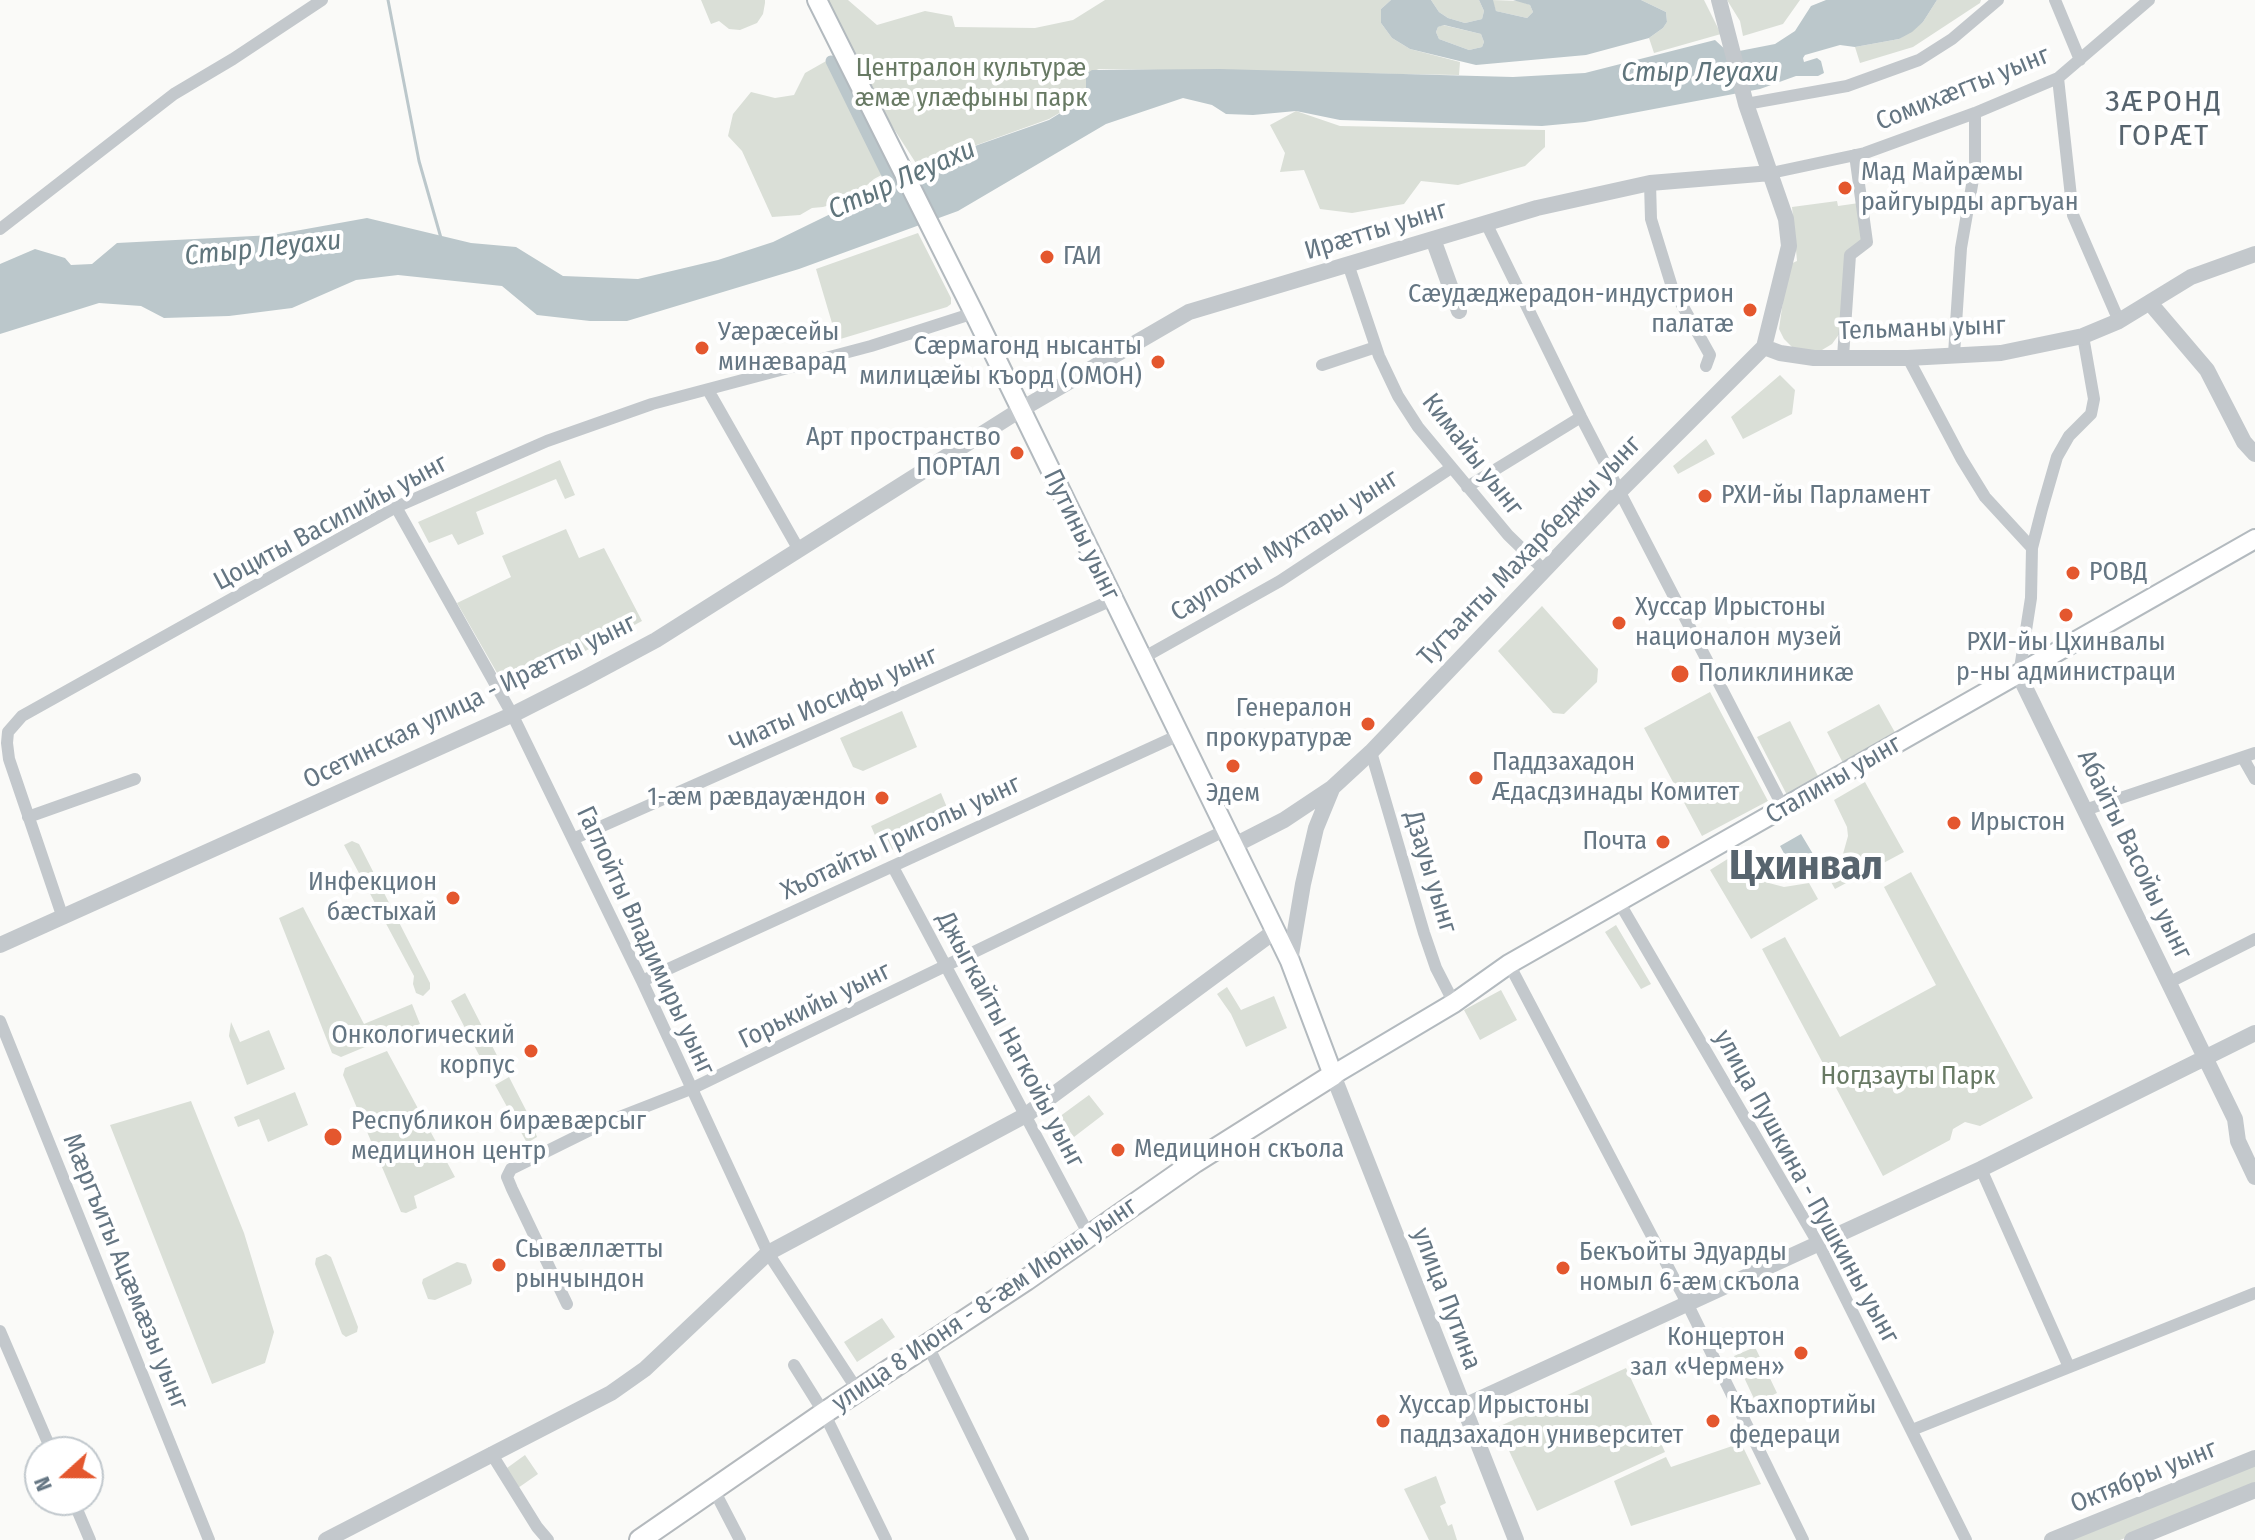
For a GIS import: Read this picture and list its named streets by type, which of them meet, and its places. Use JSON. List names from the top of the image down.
{
  "streets": {
    "highway": ["улица 8 Июня - 8-ӕм Июны уынг"],
    "main road": ["Путины уынг", "Сталины уынг"],
    "street": [
      "Сомихæгты уынг",
      "Ирæтты уынг",
      "Тельманы уынг",
      "Кимайы уынг",
      "Цоциты Василийы уынг",
      "Саулохты Мухтары уынг",
      "Тугъанты Махарбеджы уынг",
      "Чиаты Иосифы уынг",
      "Осетинская улица - Ирæтты уынг",
      "Хъотайты Григолы уынг",
      "Абайты Васойы уынг",
      "Дзауы уынг",
      "Гаглойты Владимиры уынг",
      "Горькийы уынг",
      "Джыгкайты Нагкойы уынг",
      "улица Пушкина - Пушкины уынг",
      "Мӕргъиты Ацӕмӕзы уынг",
      "улица Путина",
      "Октябры уынг"
    ]
  },
  "crossings": [
    ["Сомихæгты уынг", "Ирæтты уынг"],
    ["Ирæтты уынг", "Кимайы уынг"],
    ["Ирæтты уынг", "Путины уынг"],
    ["Ирæтты уынг", "Осетинская улица - Ирæтты уынг"],
    ["Тельманы уынг", "Тугъанты Махарбеджы уынг"],
    ["Кимайы уынг", "Саулохты Мухтары уынг"],
    ["Кимайы уынг", "Тугъанты Махарбеджы уынг"],
    ["Цоциты Василийы уынг", "Путины уынг"],
    ["Цоциты Василийы уынг", "Осетинская улица - Ирæтты уынг"],
    ["Цоциты Василийы уынг", "Гаглойты Владимиры уынг"],
    ["Путины уынг", "Саулохты Мухтары уынг"],
    ["Путины уынг", "Тугъанты Махарбеджы уынг"],
    ["Путины уынг", "Чиаты Иосифы уынг"],
    ["Путины уынг", "Осетинская улица - Ирæтты уынг"],
    ["Путины уынг", "Сталины уынг"],
    ["Путины уынг", "Хъотайты Григолы уынг"],
    ["Путины уынг", "Горькийы уынг"],
    ["Путины уынг", "улица Путина"],
    ["Путины уынг", "улица 8 Июня - 8-ӕм Июны уынг"],
    ["Тугъанты Махарбеджы уынг", "Дзауы уынг"],
    ["Тугъанты Махарбеджы уынг", "Горькийы уынг"],
    ["Чиаты Иосифы уынг", "Гаглойты Владимиры уынг"],
    ["Осетинская улица - Ирæтты уынг", "Гаглойты Владимиры уынг"],
    ["Сталины уынг", "Абайты Васойы уынг"],
    ["Сталины уынг", "Дзауы уынг"],
    ["Сталины уынг", "улица Пушкина - Пушкины уынг"],
    ["Сталины уынг", "улица Путина"],
    ["Сталины уынг", "улица 8 Июня - 8-ӕм Июны уынг"],
    ["Хъотайты Григолы уынг", "Гаглойты Владимиры уынг"],
    ["Хъотайты Григолы уынг", "Джыгкайты Нагкойы уынг"],
    ["Гаглойты Владимиры уынг", "Горькийы уынг"],
    ["Гаглойты Владимиры уынг", "улица 8 Июня - 8-ӕм Июны уынг"],
    ["Горькийы уынг", "Джыгкайты Нагкойы уынг"],
    ["Джыгкайты Нагкойы уынг", "улица 8 Июня - 8-ӕм Июны уынг"],
    ["улица Путина", "улица 8 Июня - 8-ӕм Июны уынг"]
  ],
  "districts": ["ЗÆРОНД ГОРÆТ", "Цхинвал"],
  "water": ["Стыр Леуахи"],
  "parks": ["Централон культурæ æмæ улæфыны парк", "Ногдзауты Парк"],
  "places": [
    "Мад Майрæмы райгуырды аргъуан",
    "ГАИ",
    "Сæудæджерадон-индустрион палатæ",
    "Уæрæсейы минæварад",
    "Сæрмагонд нысанты милицæйы къорд (ОМОН)",
    "Арт пространство ПОРТАЛ",
    "РХИ-йы Парламент",
    "РОВД",
    "РХИ-йы Цхинвалы р-ны администраци",
    "Хуссар Ирыстоны националон музей",
    "Поликлиникæ",
    "Генералон прокуратурæ",
    "Эдем",
    "Паддзахадон Æдасдзинады Комитет",
    "1-æм рӕвдауӕндон",
    "Ирыстон",
    "Почта",
    "Инфекцион бæстыхай",
    "Онкологический корпус",
    "Республикон бирæвæрсыг медицинон центр",
    "Медицинон скъола",
    "Сывæллæтты рынчындон",
    "Бекъойты Эдуарды номыл 6-æм скъола",
    "Концертон зал «Чермен»",
    "Хуссар Ирыстоны паддзахадон университет",
    "Къахпортийы федераци"
  ],
  "north": "left"
}
